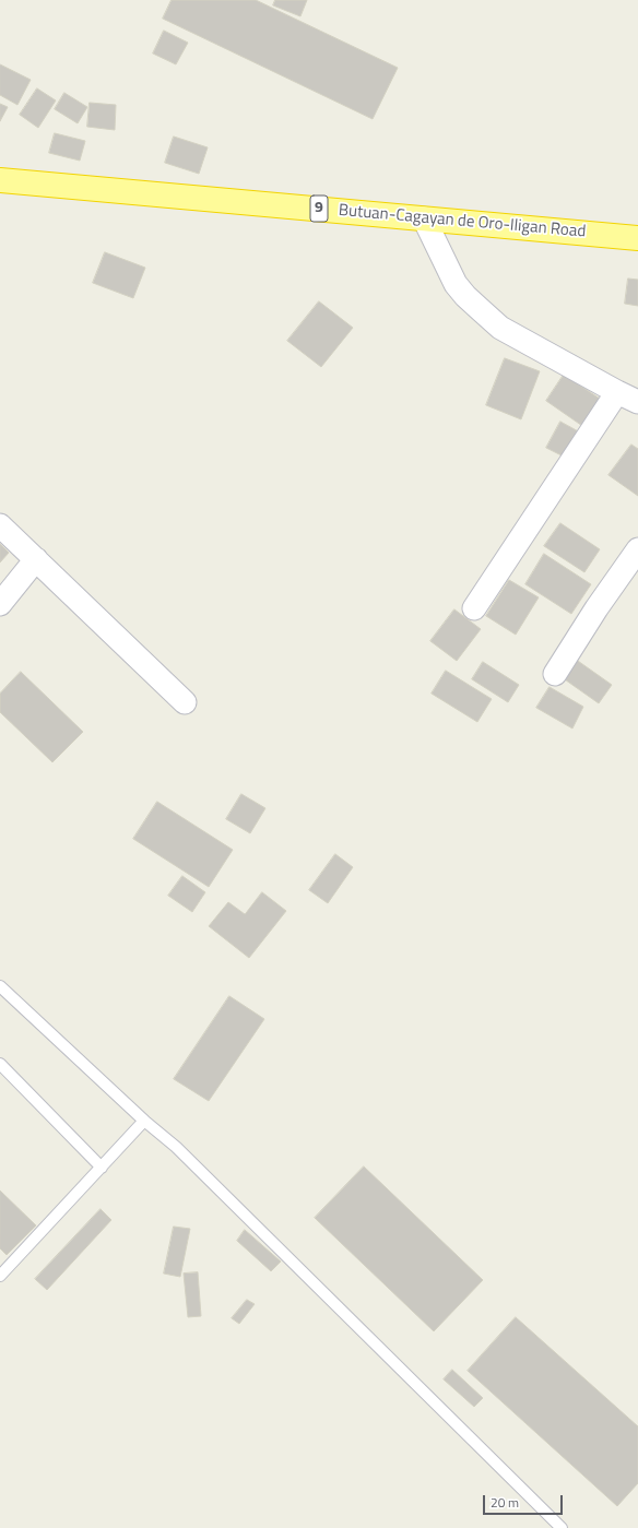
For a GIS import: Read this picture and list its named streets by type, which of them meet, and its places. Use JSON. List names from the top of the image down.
{
  "streets": {
    "highway": ["9", "Butuan-Cagayan de Oro-Iligan Road"]
  },
  "scale_bar": "20 m"
}
